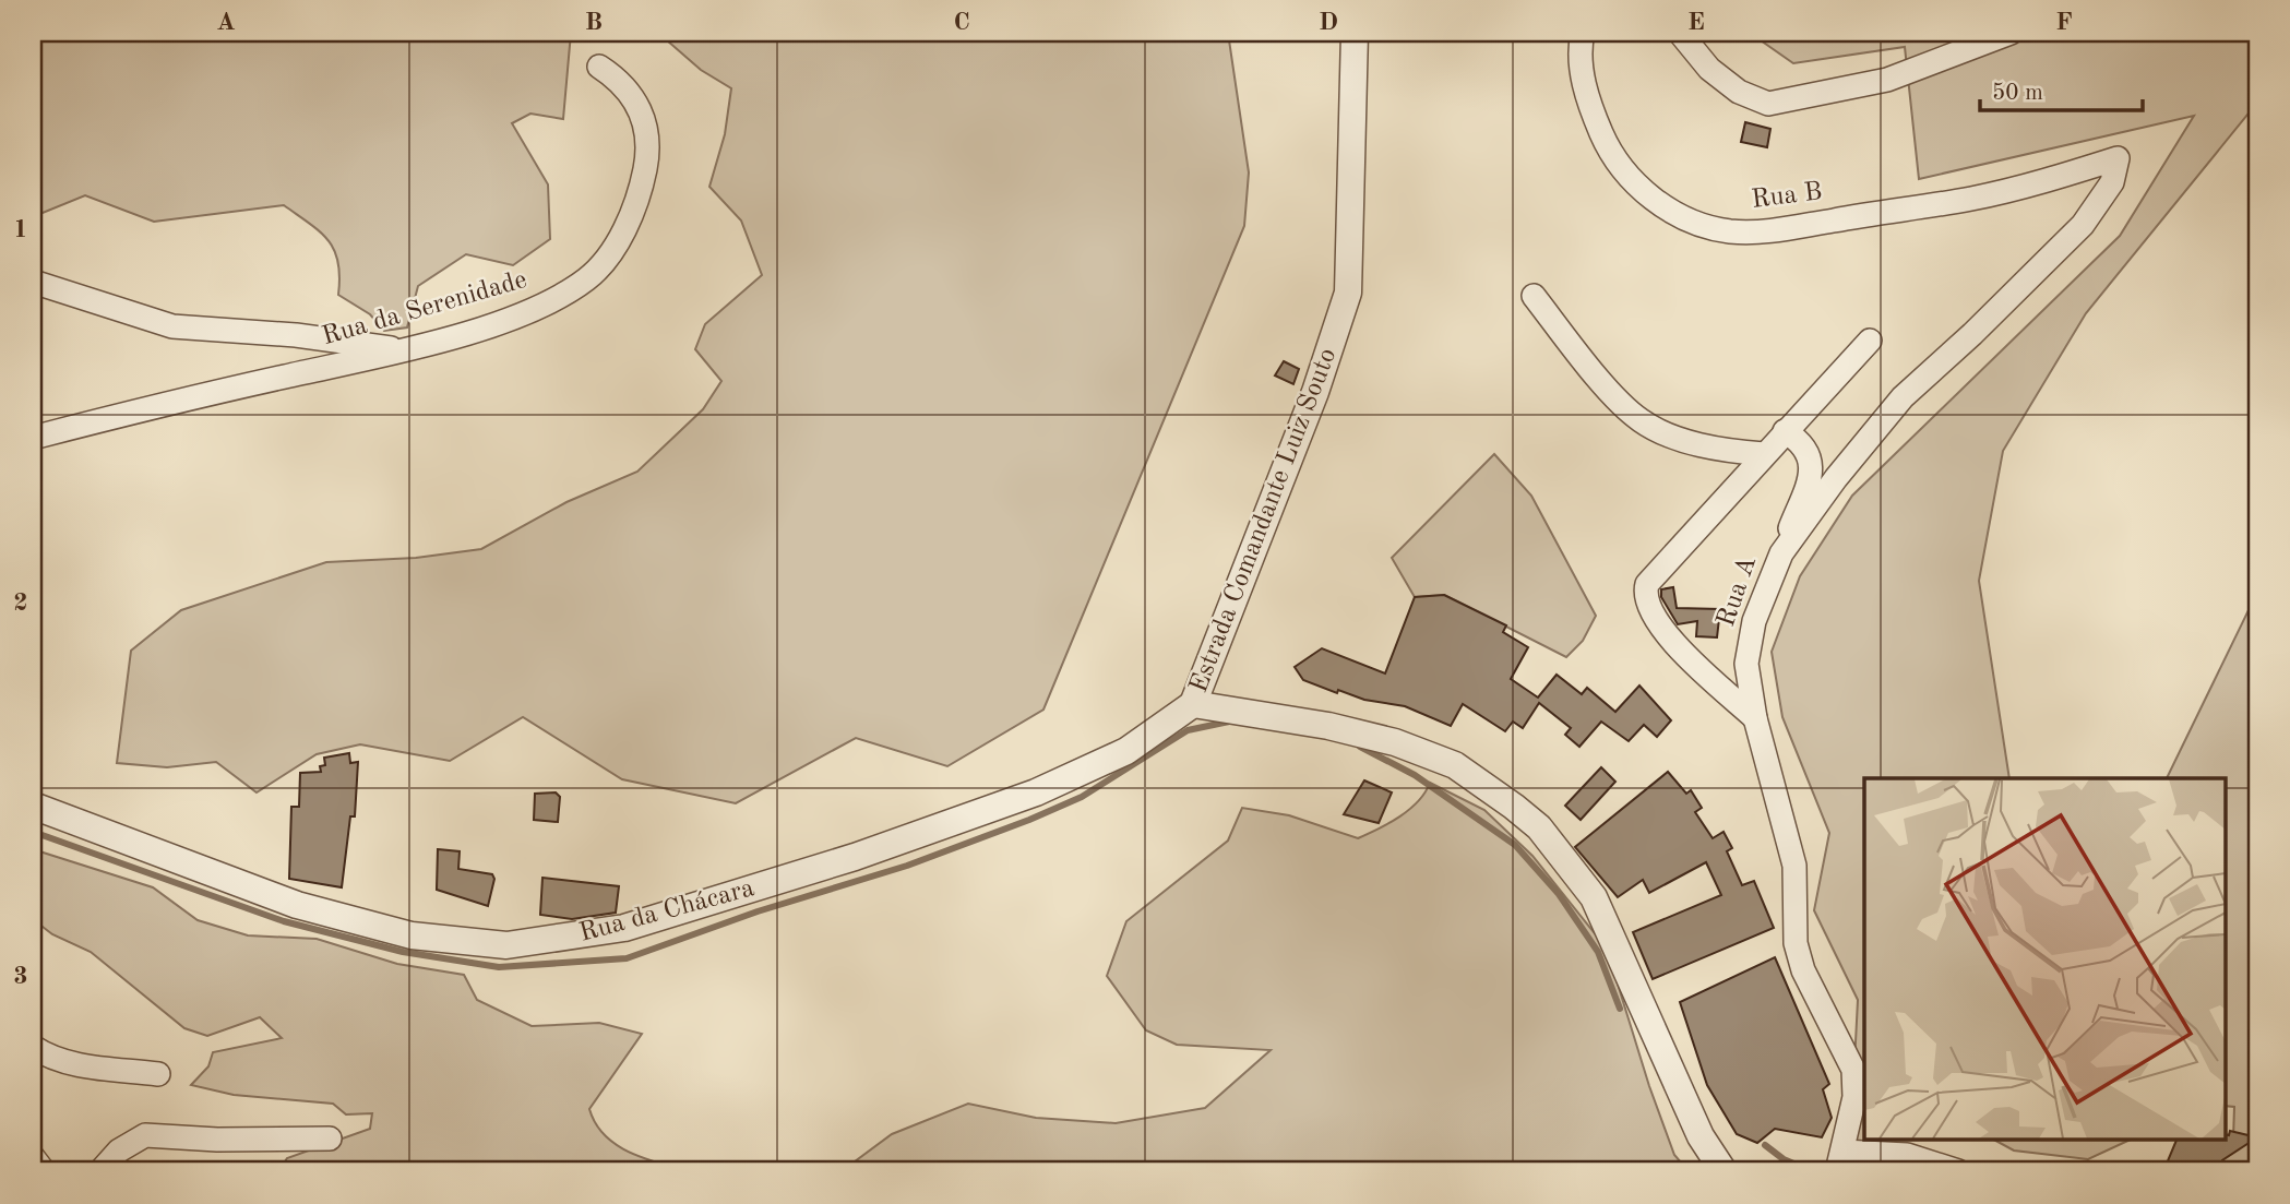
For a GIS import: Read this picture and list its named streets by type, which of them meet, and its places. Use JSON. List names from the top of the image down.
{
  "streets": {
    "street": [
      "Rua B",
      "Rua da Serenidade",
      "Estrada Comandante Luiz Souto",
      "Rua A",
      "Rua da Chácara"
    ]
  },
  "crossings": [
    ["Rua B", "Rua A"],
    ["Estrada Comandante Luiz Souto", "Rua da Chácara"]
  ],
  "scale_bar": "50 m",
  "grid": {
    "columns": [
      "A",
      "B",
      "C",
      "D",
      "E",
      "F"
    ],
    "rows": ["1", "2", "3"]
  }
}
